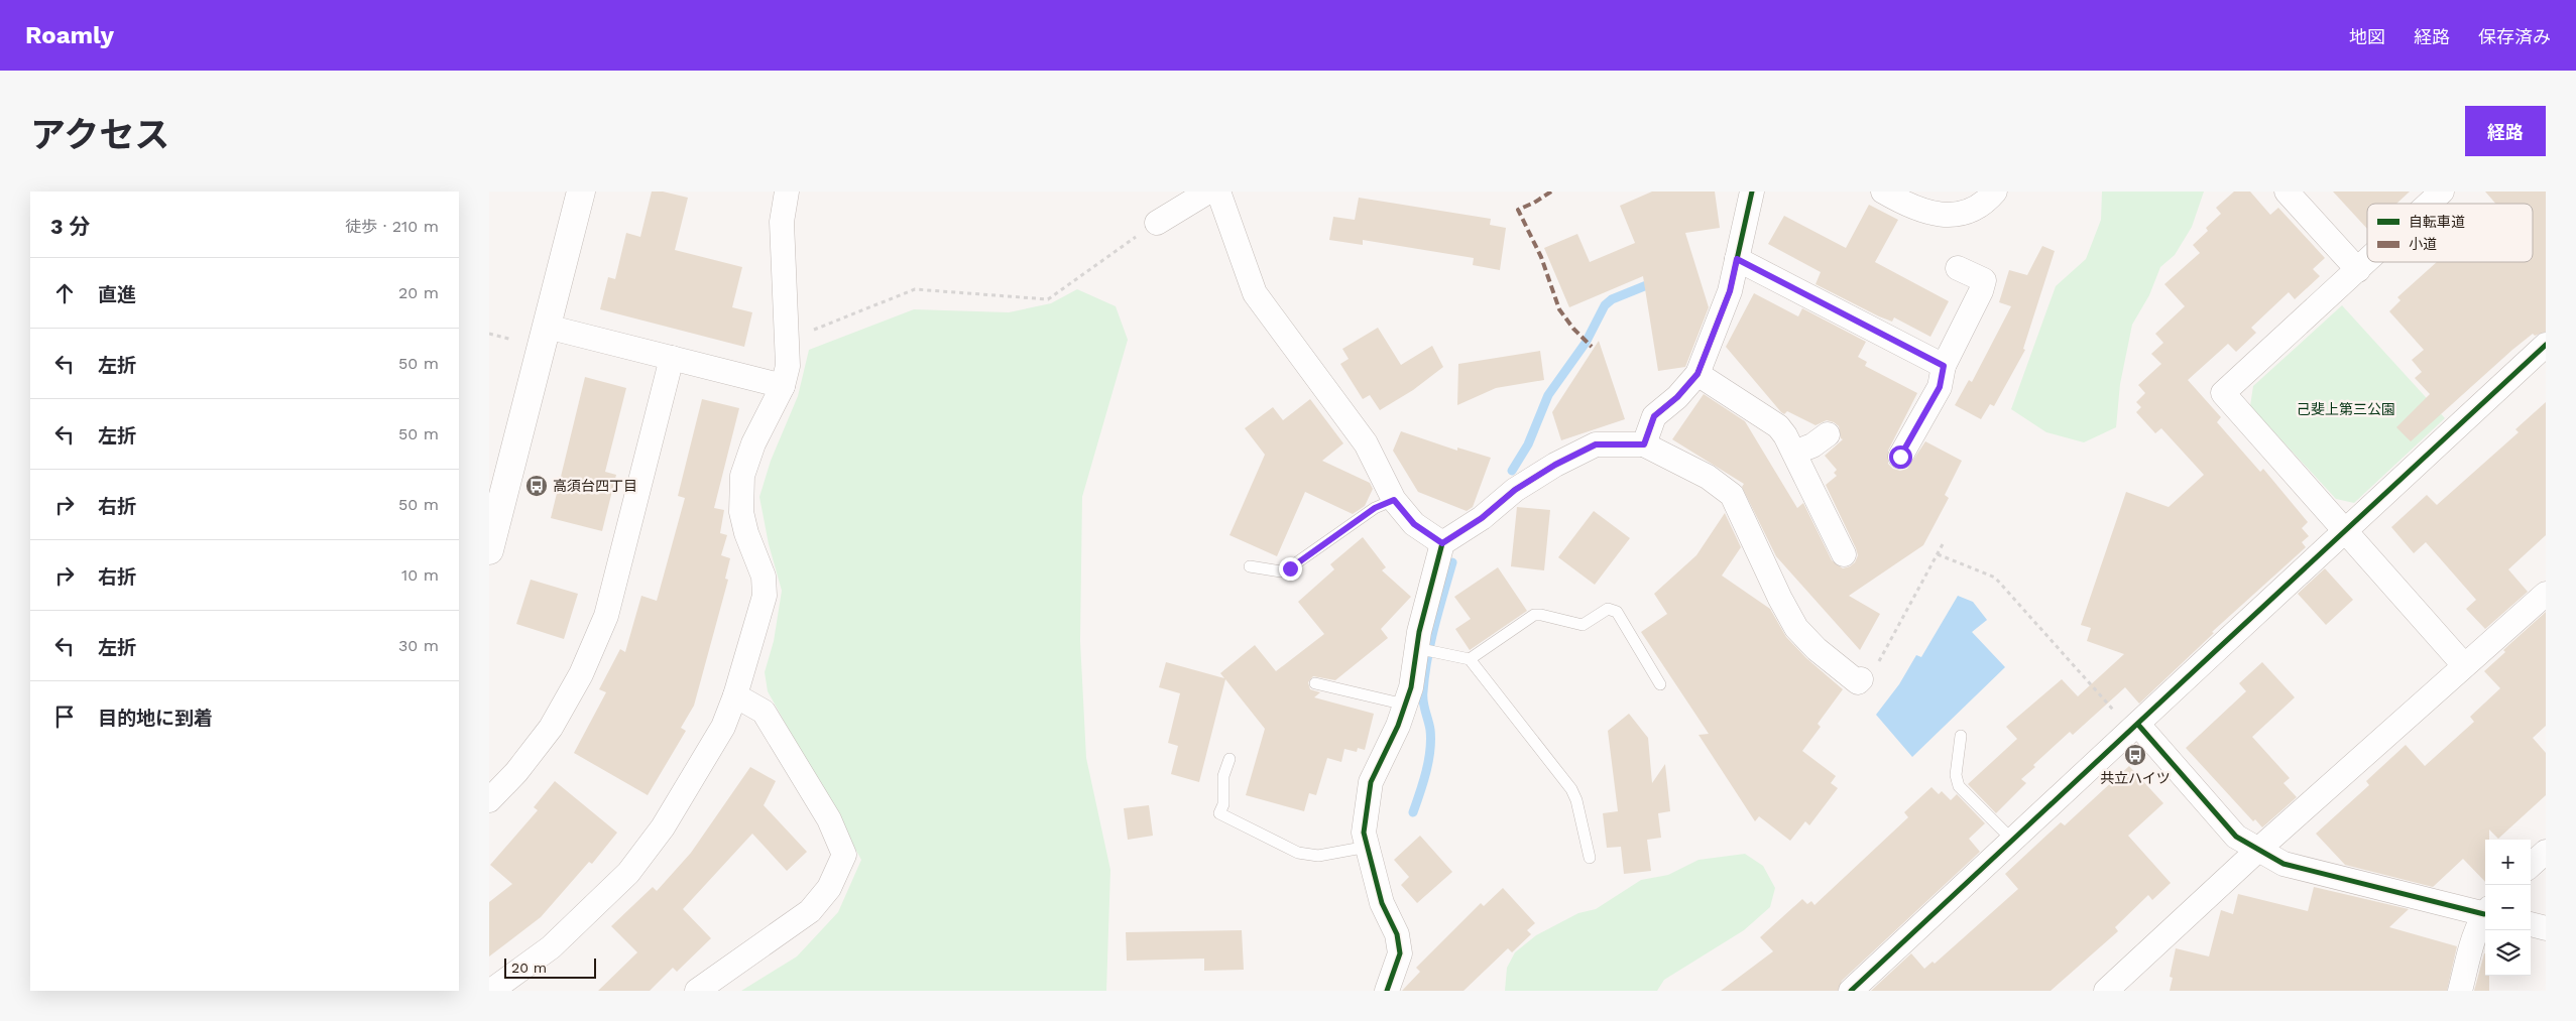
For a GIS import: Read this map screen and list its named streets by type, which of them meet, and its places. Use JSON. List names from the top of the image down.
{
  "parks": ["己斐上第三公園"],
  "places": {
    "bus stop": ["高須台四丁目", "共立ハイツ"]
  },
  "legend": ["自転車道", "小道"],
  "scale_bar": "20 m",
  "page": {
    "header": "Roamly",
    "nav": ["地図", "経路", "保存済み"],
    "title": "アクセス",
    "buttons": "経路",
    "heading": ["3 分", "徒歩 · 210 m"],
    "list": [
      ["直進", "20 m"],
      ["左折", "50 m"],
      ["左折", "50 m"],
      ["右折", "50 m"],
      ["右折", "10 m"],
      ["左折", "30 m"],
      "目的地に到着"
    ],
    "map_buttons": ["+", "−"],
    "scale": "20 m"
  }
}
